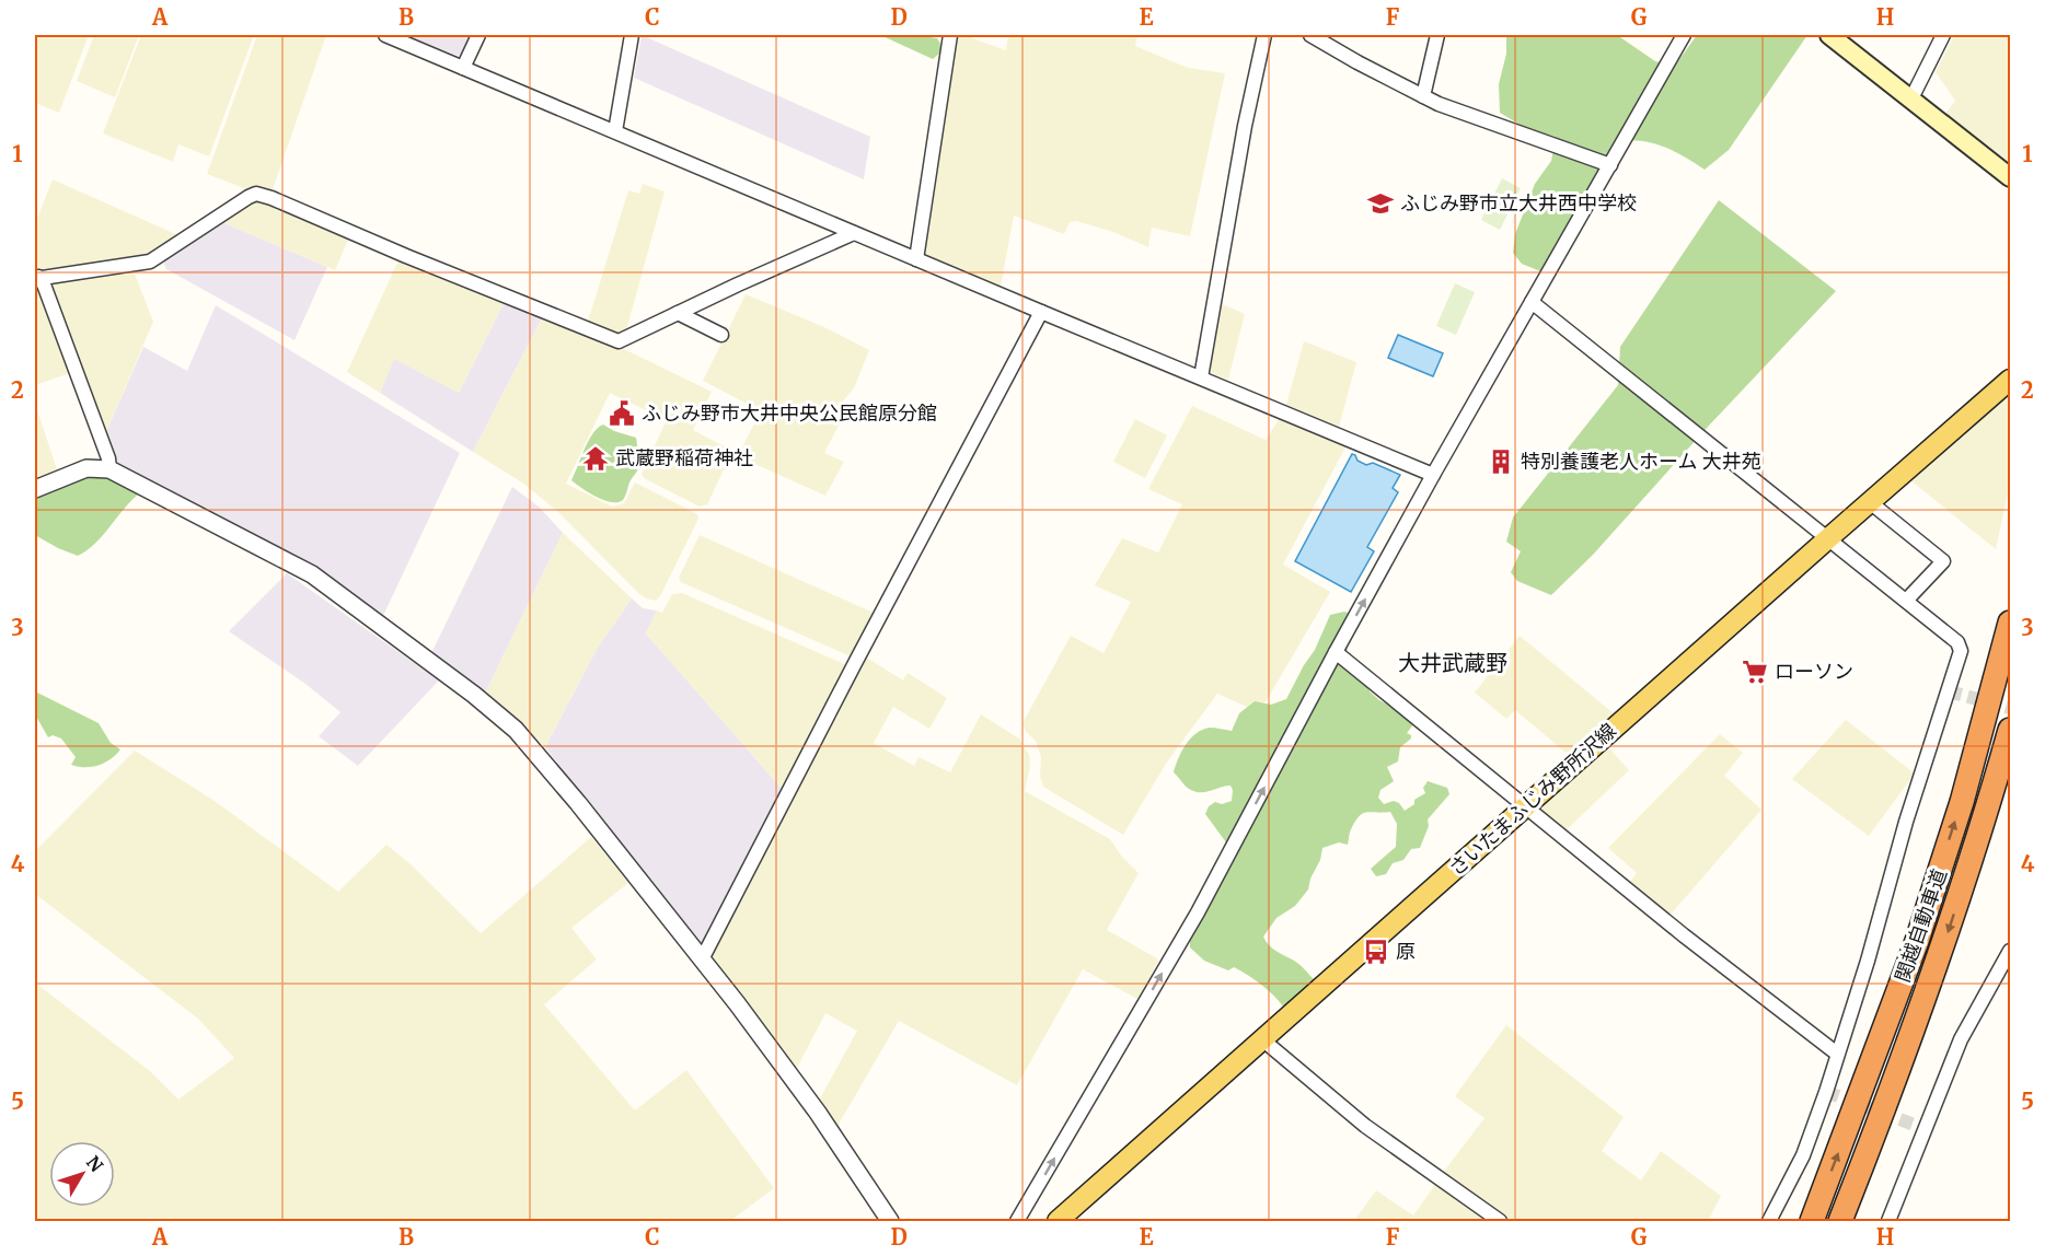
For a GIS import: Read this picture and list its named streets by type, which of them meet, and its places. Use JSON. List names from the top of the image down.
{
  "streets": {
    "highway": ["関越自動車道"],
    "main road": ["さいたまふじみ野所沢線"]
  },
  "districts": ["大井武蔵野"],
  "places": {
    "school or university": ["ふじみ野市立大井西中学校"],
    "public building": ["ふじみ野市大井中央公民館原分館"],
    "temple": ["武蔵野稲荷神社"],
    "building": ["特別養護老人ホーム 大井苑"],
    "supermarket": ["ローソン"],
    "bus stop": ["原"]
  },
  "north": "top right",
  "grid": {
    "columns": [
      "A",
      "B",
      "C",
      "D",
      "E",
      "F",
      "G",
      "H"
    ],
    "rows": [
      "1",
      "2",
      "3",
      "4",
      "5"
    ]
  }
}
